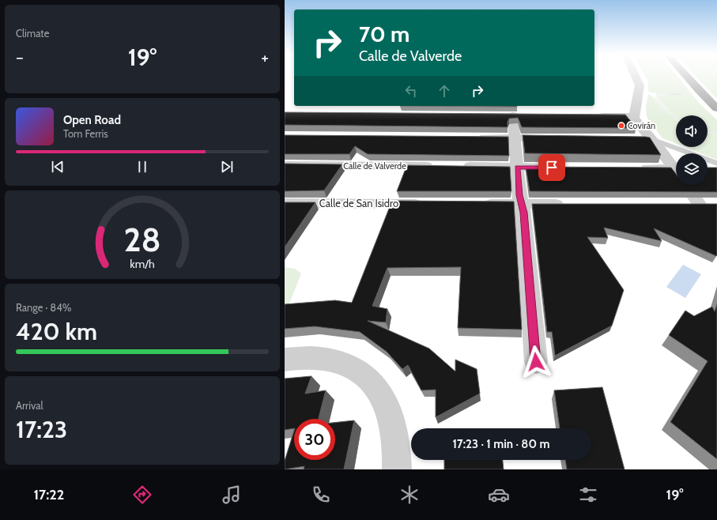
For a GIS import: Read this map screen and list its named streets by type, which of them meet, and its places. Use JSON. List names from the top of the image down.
{
  "streets": {
    "street": ["Calle de Valverde", "Calle de San Isidro"]
  },
  "places": ["Covirán"],
  "page": {
    "tile": [
      "Climate",
      ["Range · 84%", "420 km"],
      ["Arrival", "17:23"]
    ],
    "turn": ["70 m", "Calle de Valverde"],
    "heat": ["−", "19°", "+"],
    "song": ["Open Road", "Tom Ferris"],
    "limit": "30",
    "trip": "17:23 · 1 min · 80 m",
    "tabs": ["17:22", "19°"],
    "gauge": ["28", "km/h"]
  }
}
